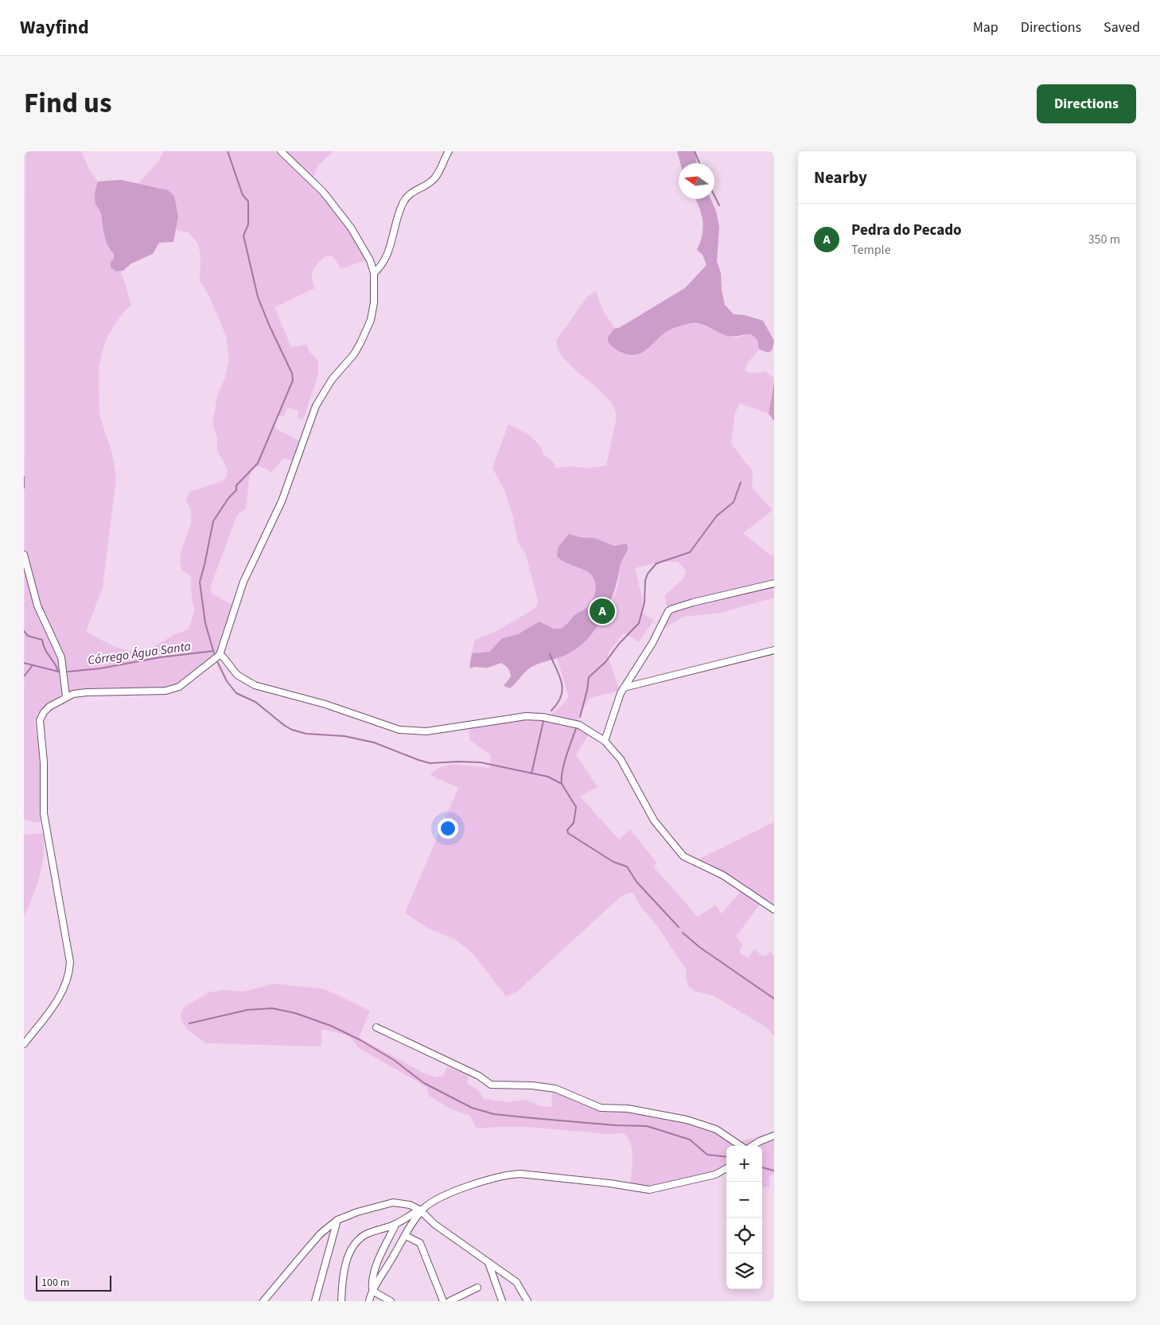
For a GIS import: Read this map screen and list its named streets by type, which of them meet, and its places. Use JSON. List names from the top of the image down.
{
  "water": ["Córrego Água Santa"],
  "scale_bar": "100 m",
  "north": "left",
  "page": {
    "header": "Wayfind",
    "nav": ["Map", "Directions", "Saved"],
    "title": "Find us",
    "buttons": "Directions",
    "heading": "Nearby",
    "list": [
      {
        "mark": "A",
        "name": "Pedra do Pecado",
        "note": "Temple",
        "value": "350 m"
      }
    ],
    "pins": "A",
    "map_buttons": ["+", "−"],
    "scale": "100 m"
  }
}
